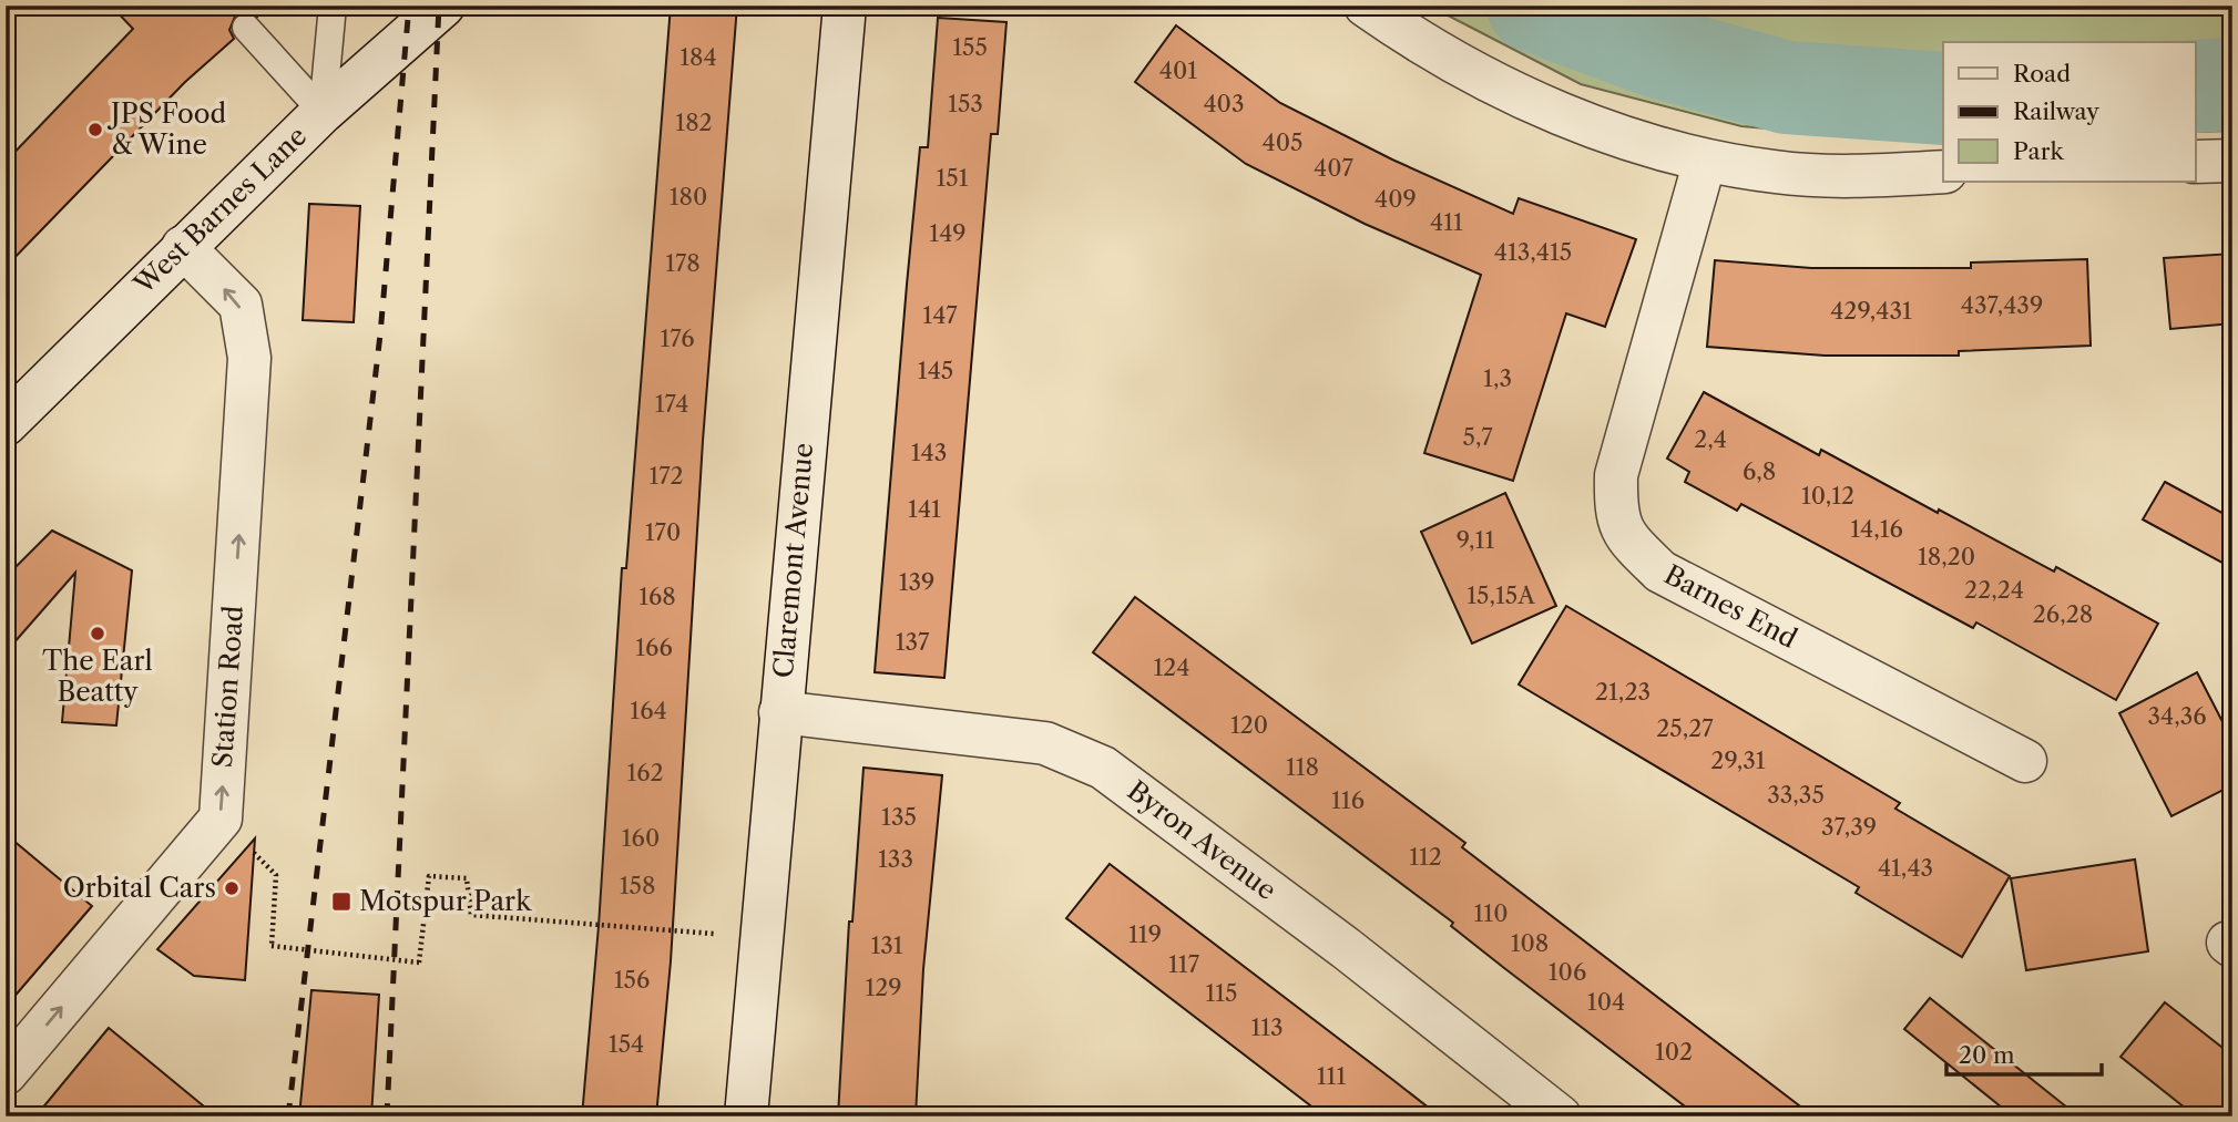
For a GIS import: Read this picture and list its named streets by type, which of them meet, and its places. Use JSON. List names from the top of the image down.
{
  "streets": {
    "street": [
      "West Barnes Lane",
      "Claremont Avenue",
      "Barnes End",
      "Station Road",
      "Byron Avenue"
    ]
  },
  "crossings": [
    ["West Barnes Lane", "Station Road"],
    ["Claremont Avenue", "Byron Avenue"]
  ],
  "one_way": ["Station Road"],
  "places": {
    "other": ["JPS Food & Wine", "The Earl Beatty", "Orbital Cars"],
    "transit": ["Motspur Park"]
  },
  "house_numbers": [
    "155",
    "184",
    "401",
    "153",
    "403",
    "182",
    "405",
    "407",
    "151",
    "180",
    "409",
    "411",
    "149",
    "413,415",
    "178",
    "437,439",
    "429,431",
    "147",
    "176",
    "145",
    "1,3",
    "174",
    "5,7",
    "2,4",
    "143",
    "6,8",
    "172",
    "10,12",
    "141",
    "14,16",
    "170",
    "9,11",
    "18,20",
    "139",
    "22,24",
    "15,15A",
    "168",
    "26,28",
    "137",
    "166",
    "124",
    "21,23",
    "164",
    "34,36",
    "120",
    "25,27",
    "29,31",
    "118",
    "162",
    "33,35",
    "116",
    "135",
    "37,39",
    "160",
    "112",
    "133",
    "41,43",
    "158",
    "110",
    "119",
    "108",
    "131",
    "117",
    "106",
    "156",
    "129",
    "115",
    "104",
    "113",
    "154",
    "102",
    "111"
  ],
  "legend": ["Road", "Railway", "Park"],
  "scale_bar": "20 m"
}
